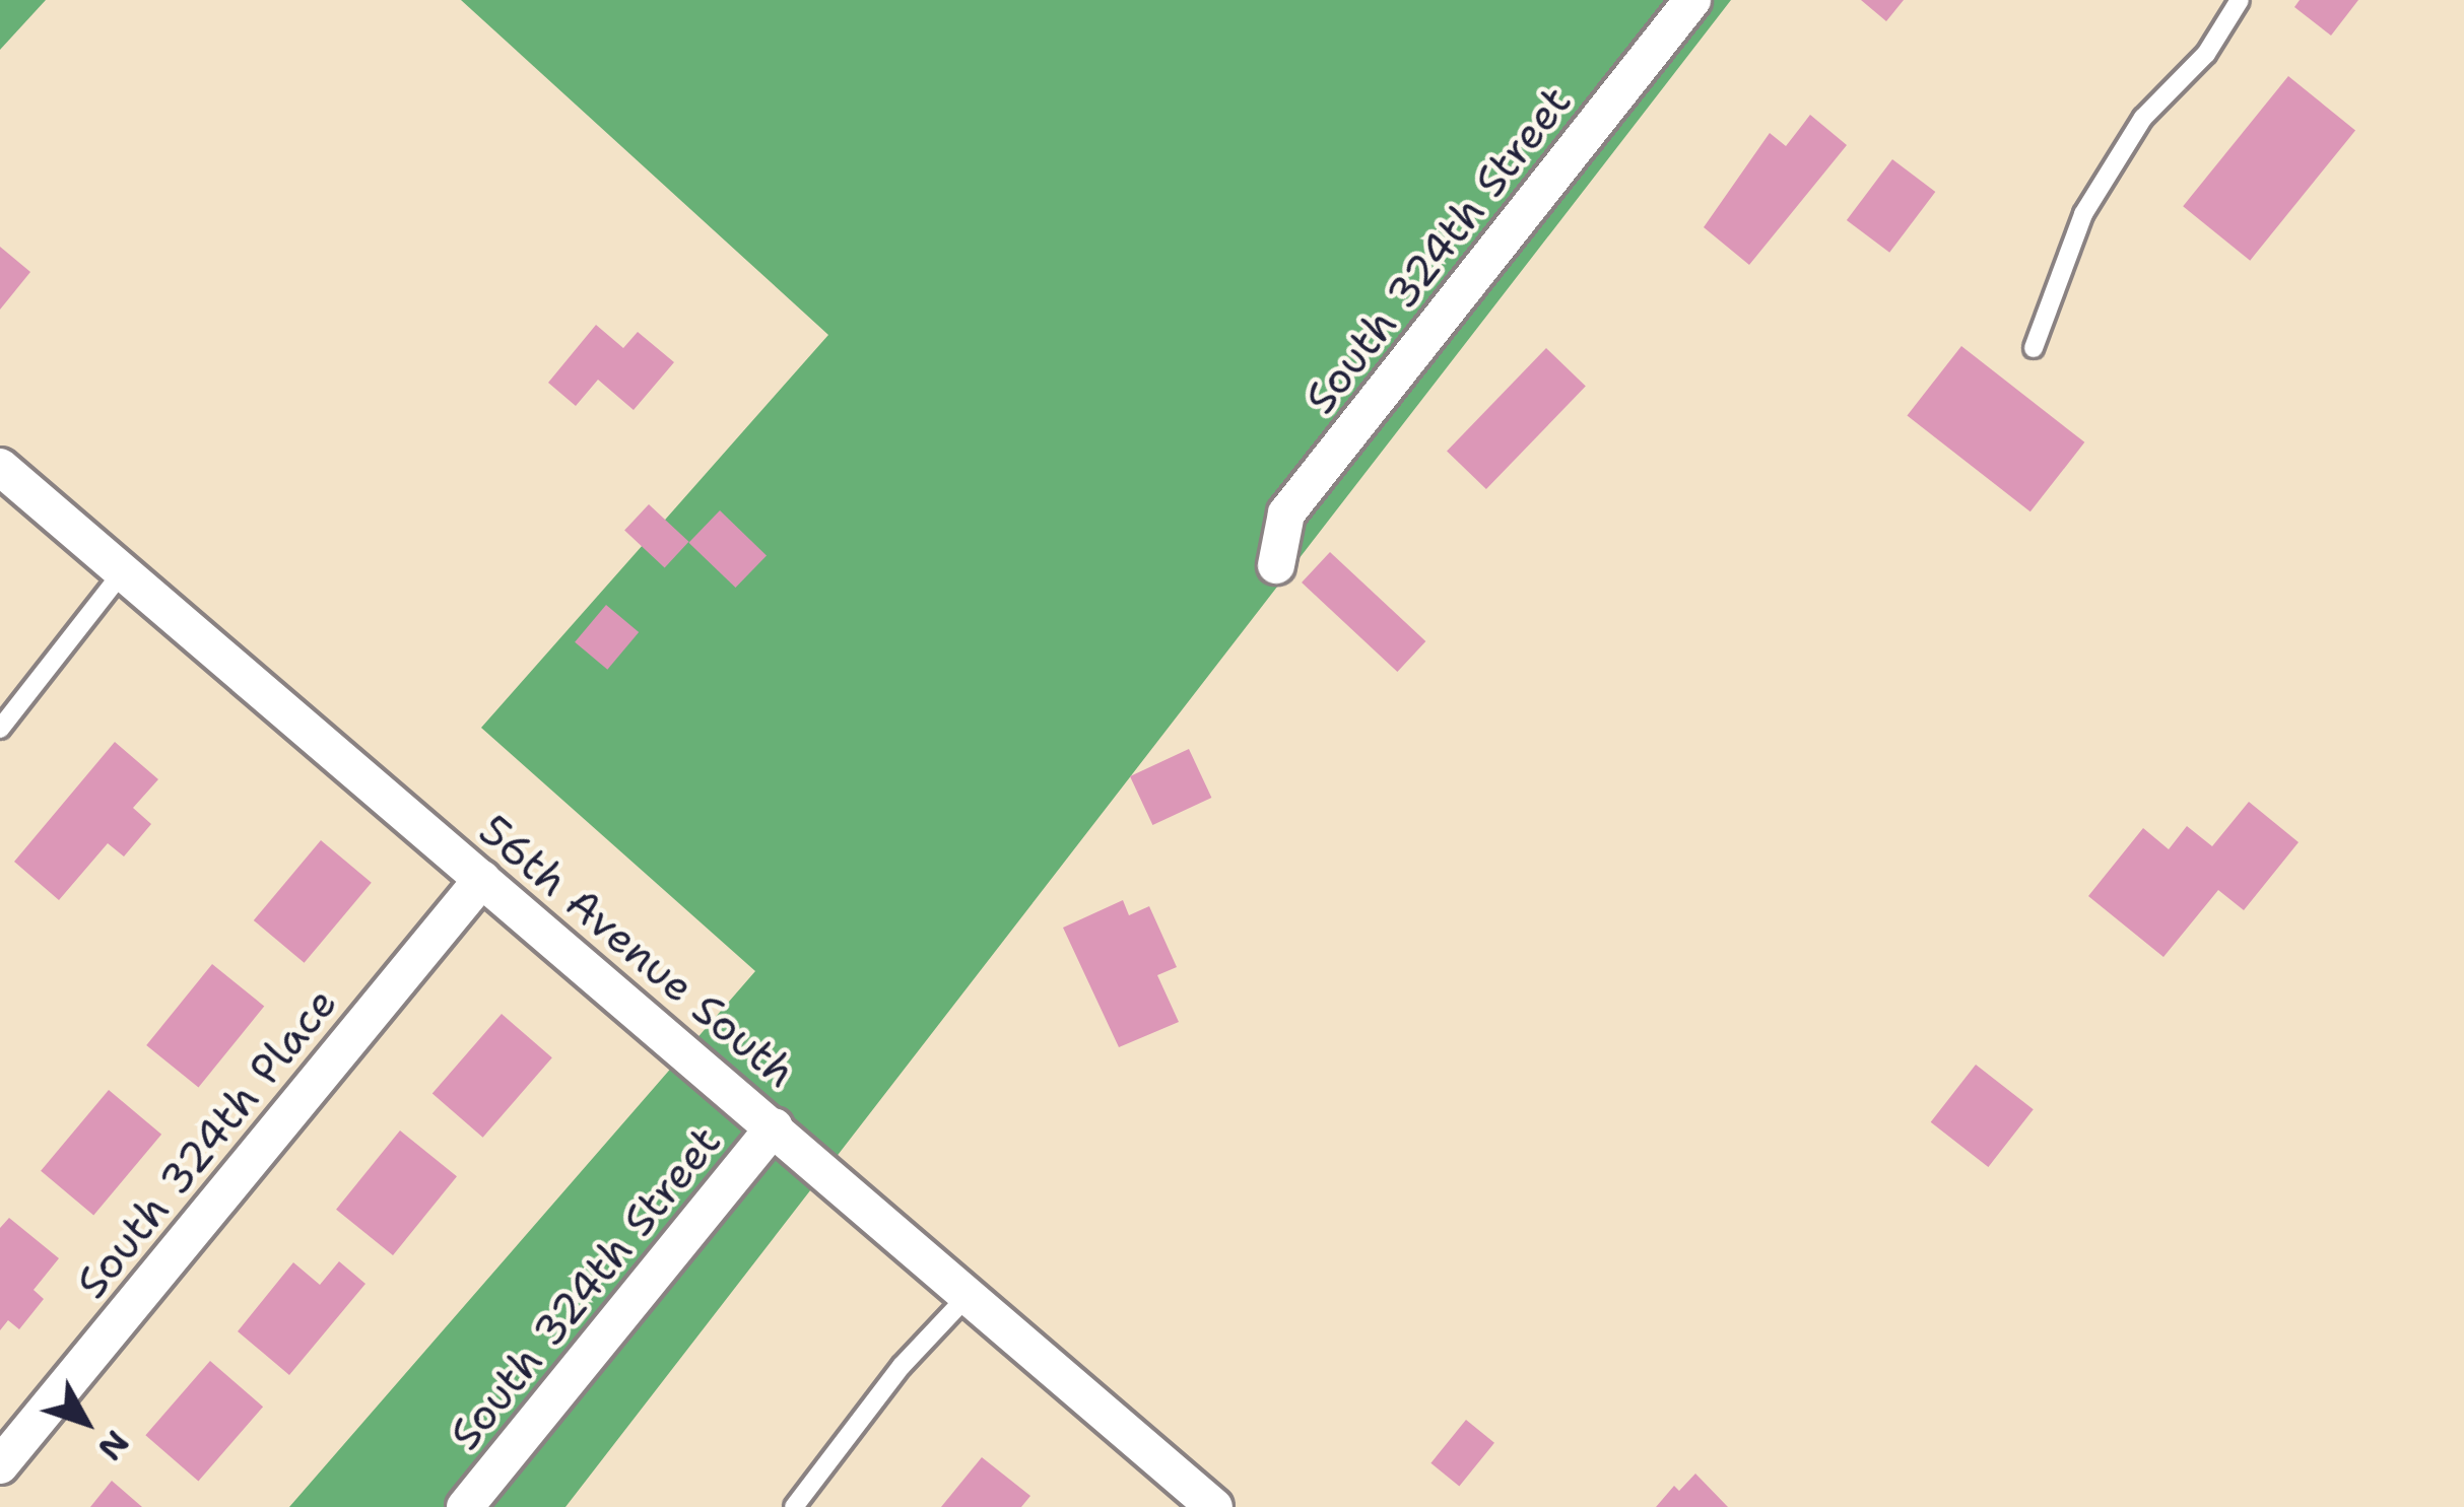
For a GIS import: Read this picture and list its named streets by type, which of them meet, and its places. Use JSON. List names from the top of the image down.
{
  "streets": {
    "street": ["South 324th Street", "56th Avenue South", "South 324th Place"]
  },
  "crossings": [
    ["South 324th Street", "56th Avenue South"],
    ["56th Avenue South", "South 324th Place"]
  ],
  "north": "bottom right"
}
